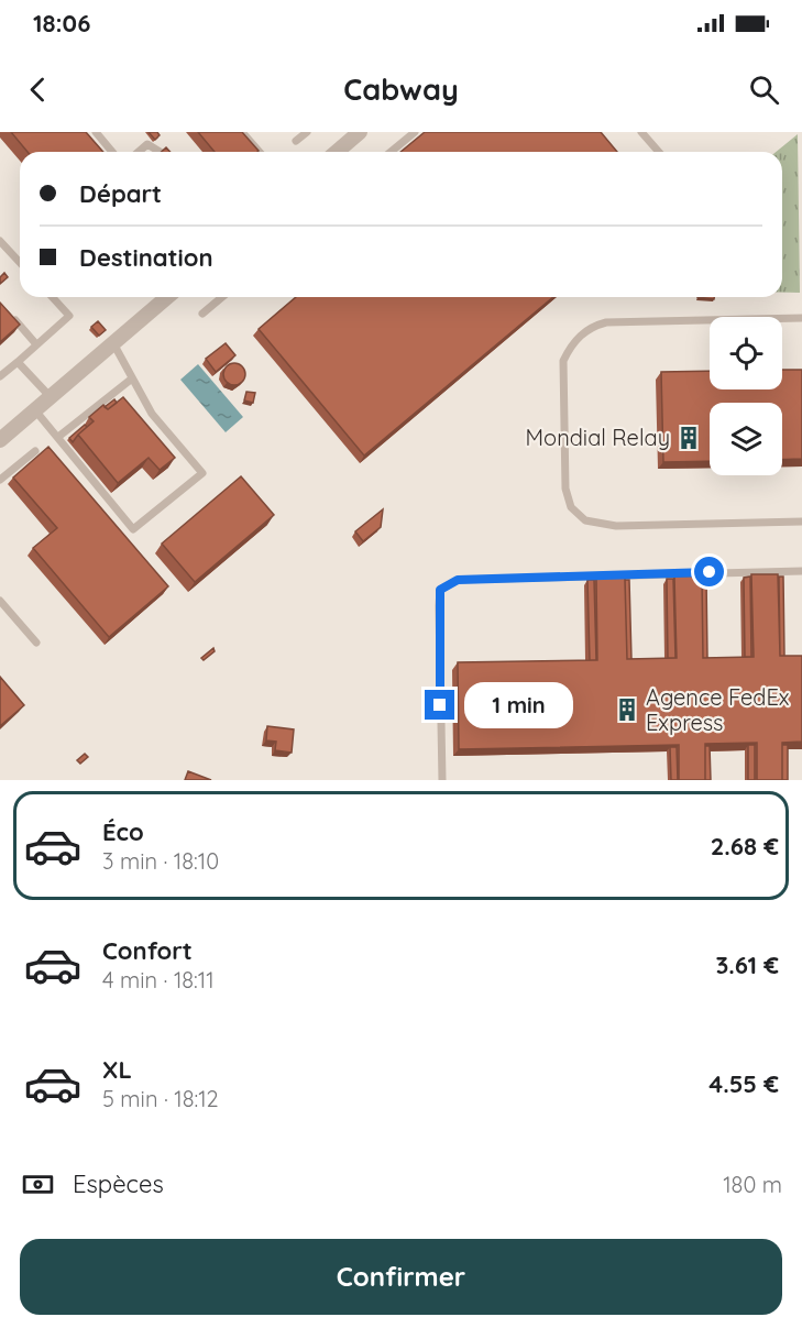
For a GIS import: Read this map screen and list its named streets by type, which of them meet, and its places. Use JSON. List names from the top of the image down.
{
  "places": {
    "building": ["Mondial Relay", "Agence FedEx Express"]
  },
  "page": {
    "status": "18:06",
    "header": "Cabway",
    "banner": ["Départ", "Destination"],
    "bubble": "1 min",
    "list": [
      {
        "name": "Éco",
        "note": "3 min · 18:10",
        "value": "2.68 €"
      },
      {
        "name": "Confort",
        "note": "4 min · 18:11",
        "value": "3.61 €"
      },
      {
        "name": "XL",
        "note": "5 min · 18:12",
        "value": "4.55 €"
      }
    ],
    "pay": ["Espèces", "180 m"],
    "buttons": "Confirmer"
  }
}
